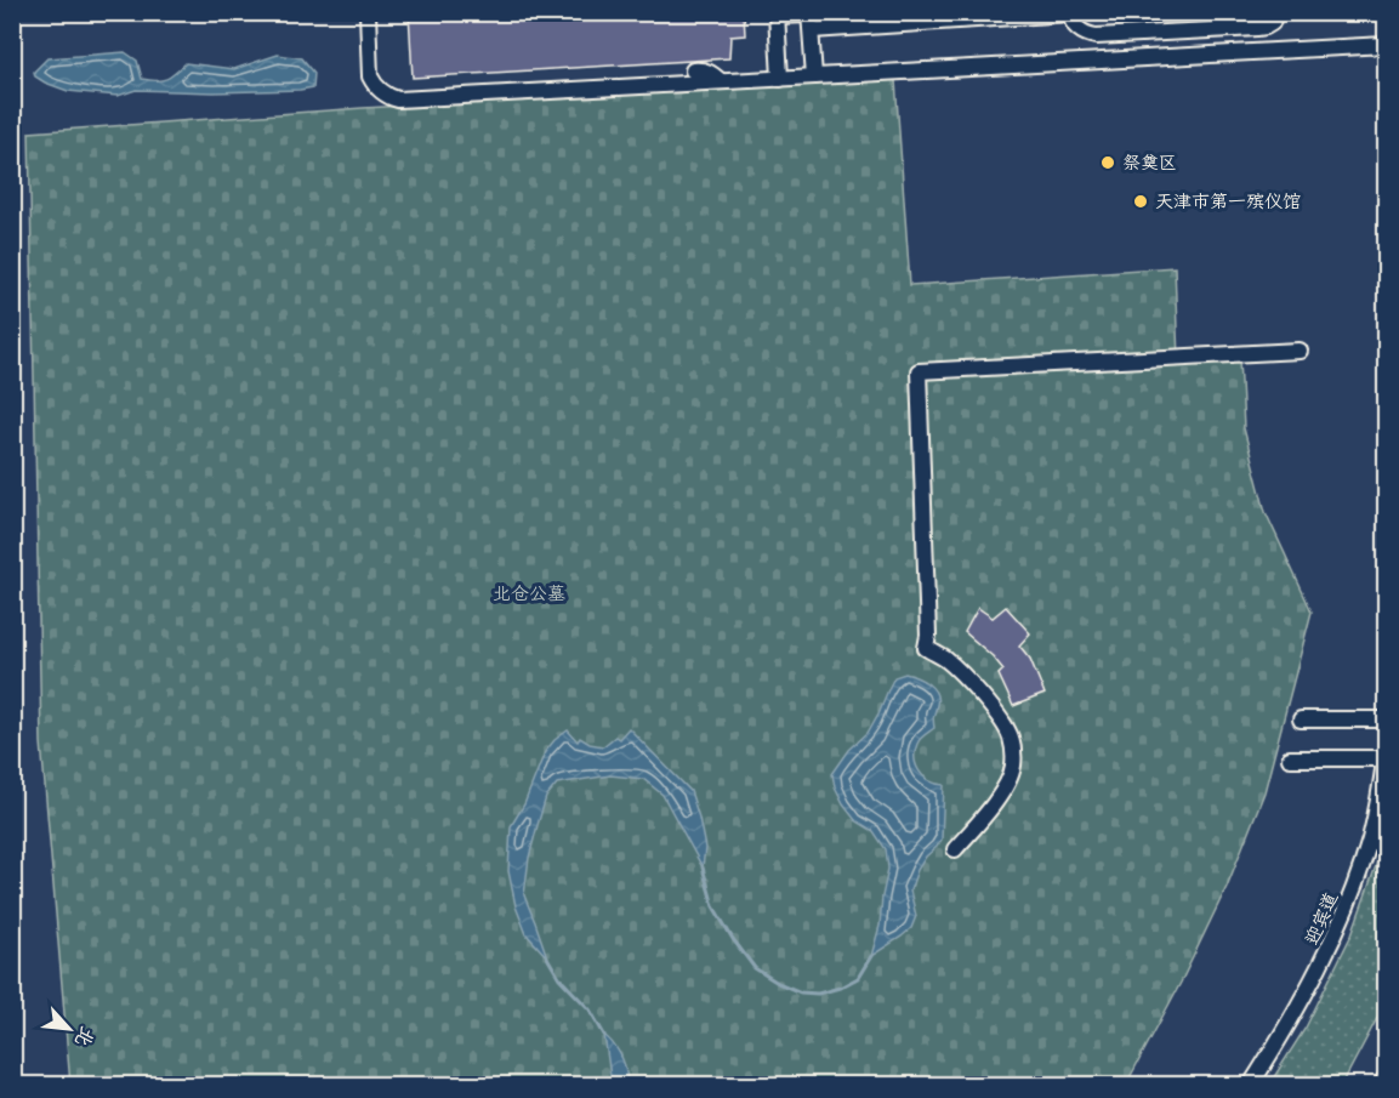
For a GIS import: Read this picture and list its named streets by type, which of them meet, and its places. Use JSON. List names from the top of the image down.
{
  "streets": {
    "street": ["迎宾道"]
  },
  "parks": ["北仓公墓"],
  "places": ["祭奠区", "天津市第一殡仪馆"],
  "north": "bottom right"
}
